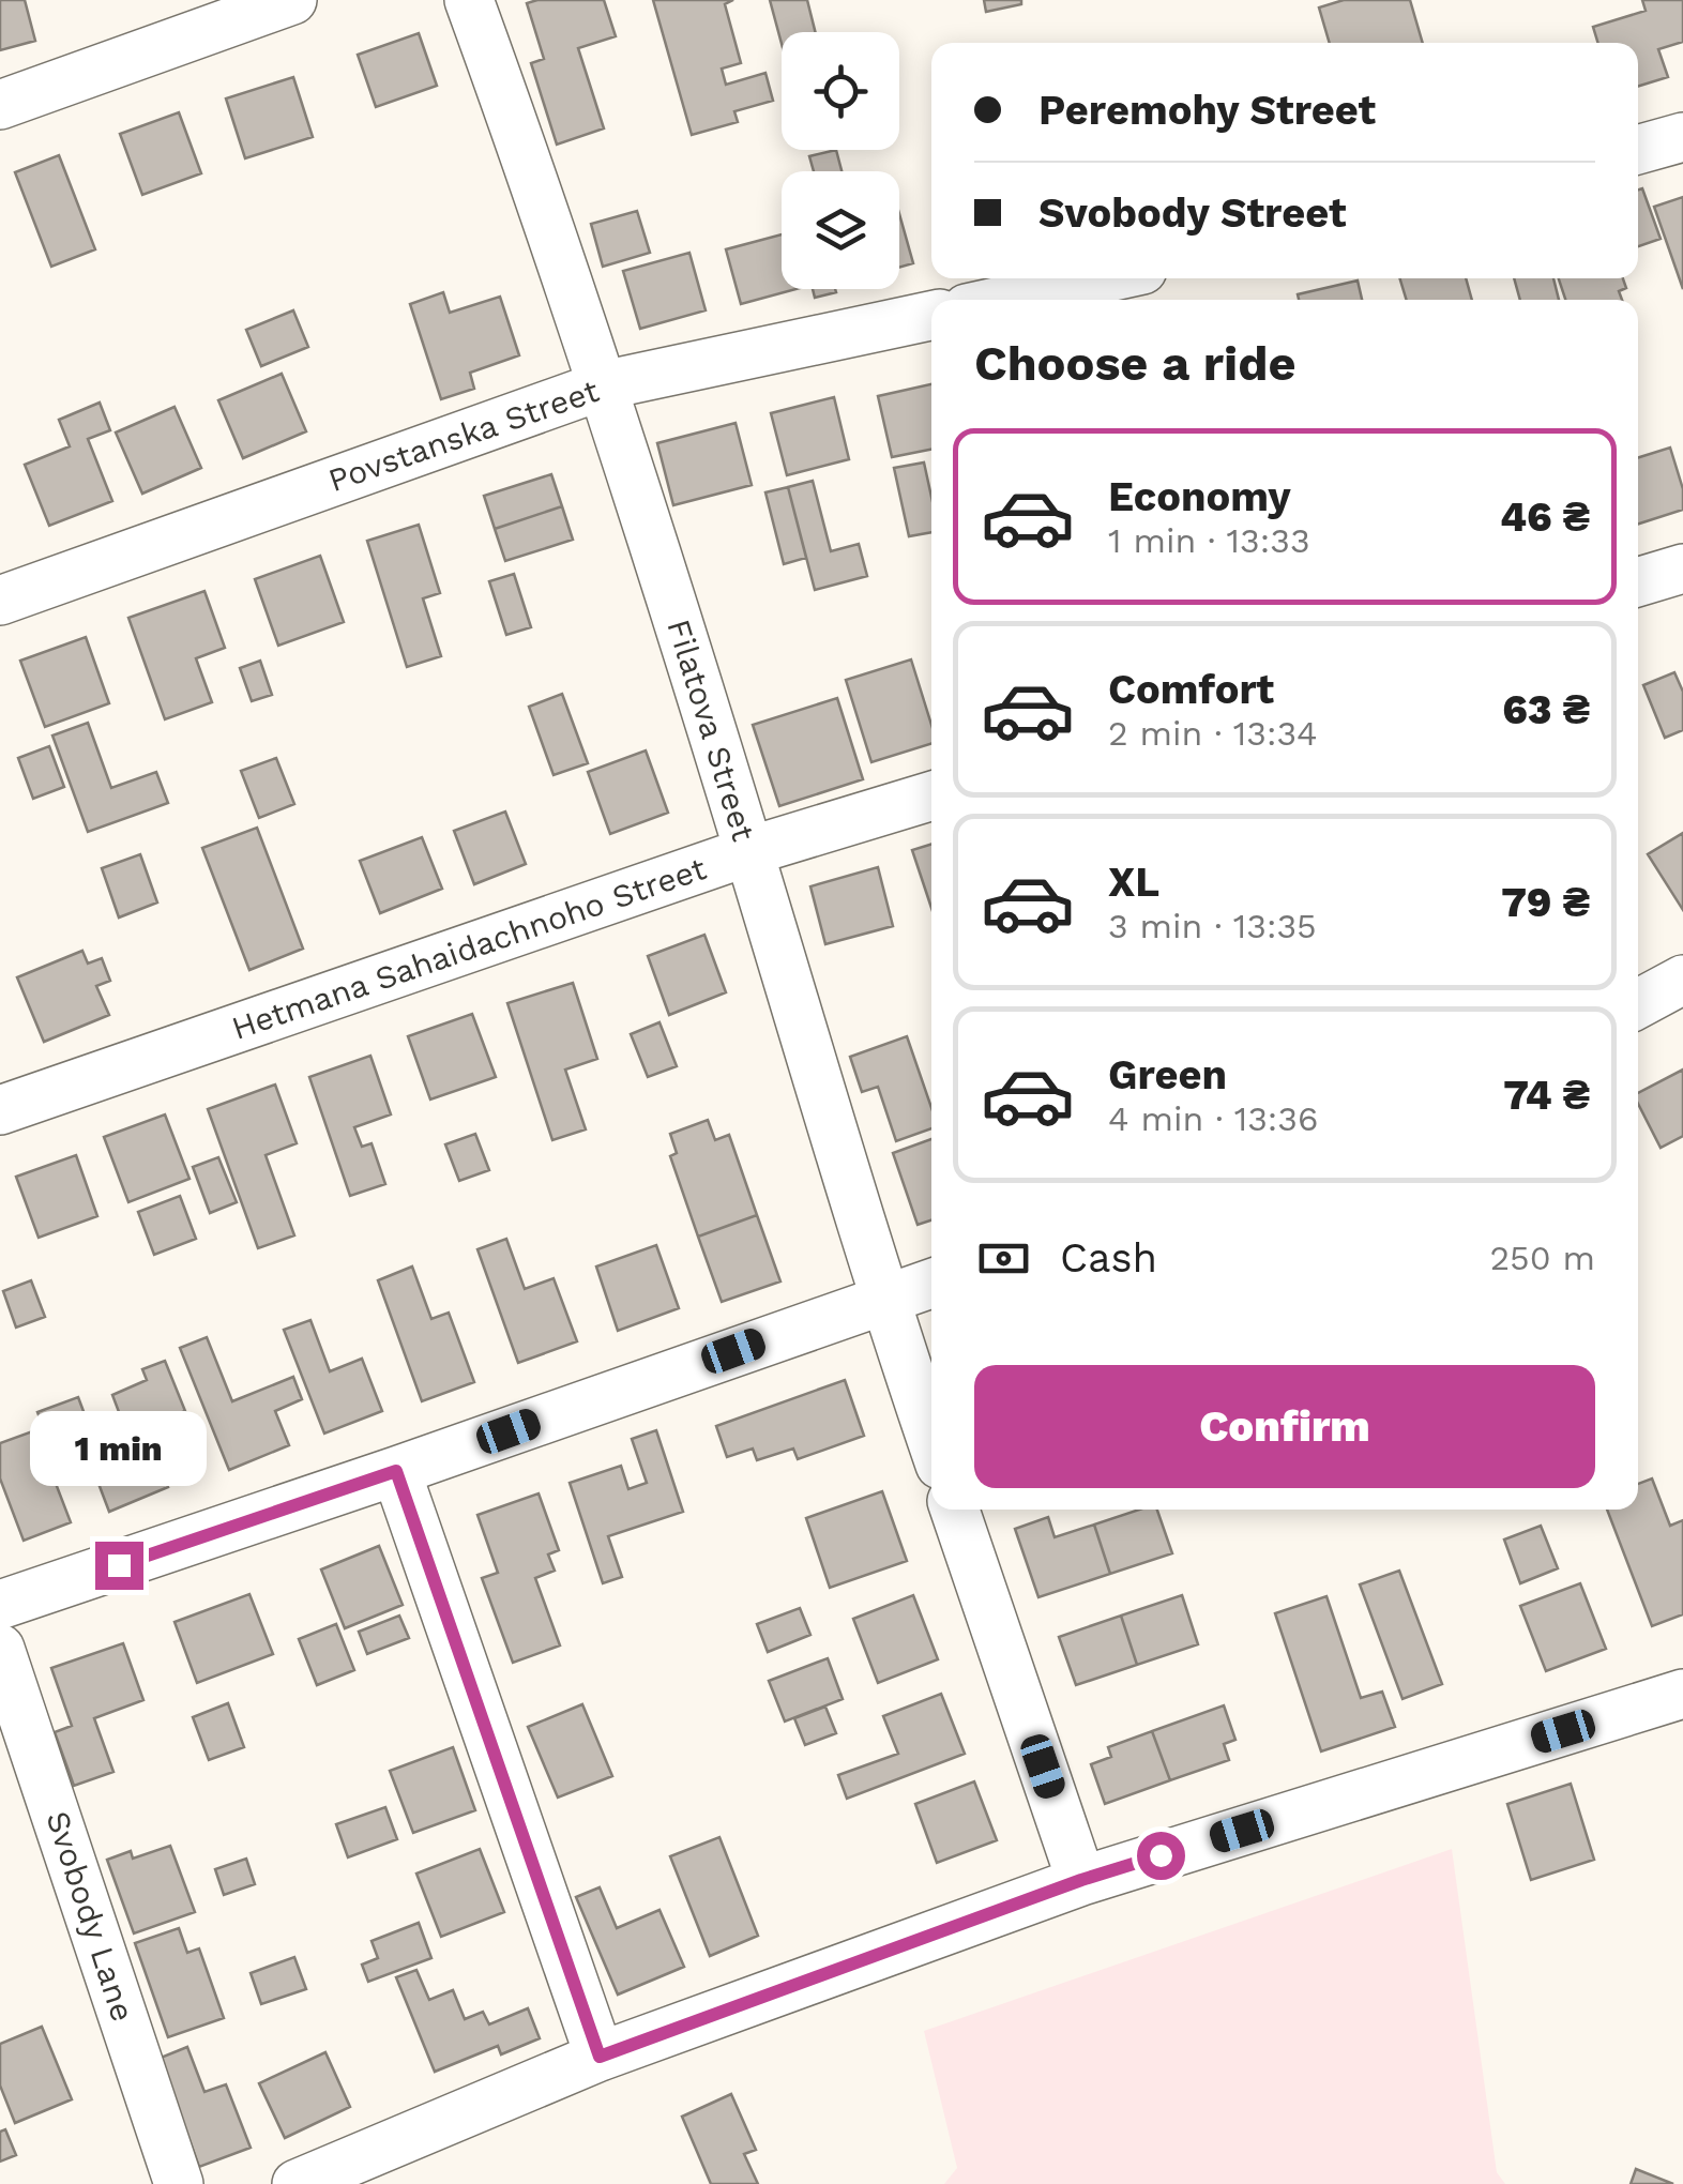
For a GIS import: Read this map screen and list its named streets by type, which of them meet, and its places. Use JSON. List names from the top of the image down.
{
  "streets": {
    "street": [
      "Povstanska Street",
      "Filatova Street",
      "Hetmana Sahaidachnoho Street",
      "Svobody Lane"
    ]
  },
  "crossings": [
    ["Povstanska Street", "Filatova Street"],
    ["Filatova Street", "Hetmana Sahaidachnoho Street"]
  ],
  "page": {
    "banner": ["Peremohy Street", "Svobody Street"],
    "heading": "Choose a ride",
    "list": [
      {
        "name": "Economy",
        "note": "1 min · 13:33",
        "value": "46 ₴"
      },
      {
        "name": "Comfort",
        "note": "2 min · 13:34",
        "value": "63 ₴"
      },
      {
        "name": "XL",
        "note": "3 min · 13:35",
        "value": "79 ₴"
      },
      {
        "name": "Green",
        "note": "4 min · 13:36",
        "value": "74 ₴"
      }
    ],
    "pay": ["Cash", "250 m"],
    "buttons": "Confirm",
    "bubble": "1 min"
  }
}
